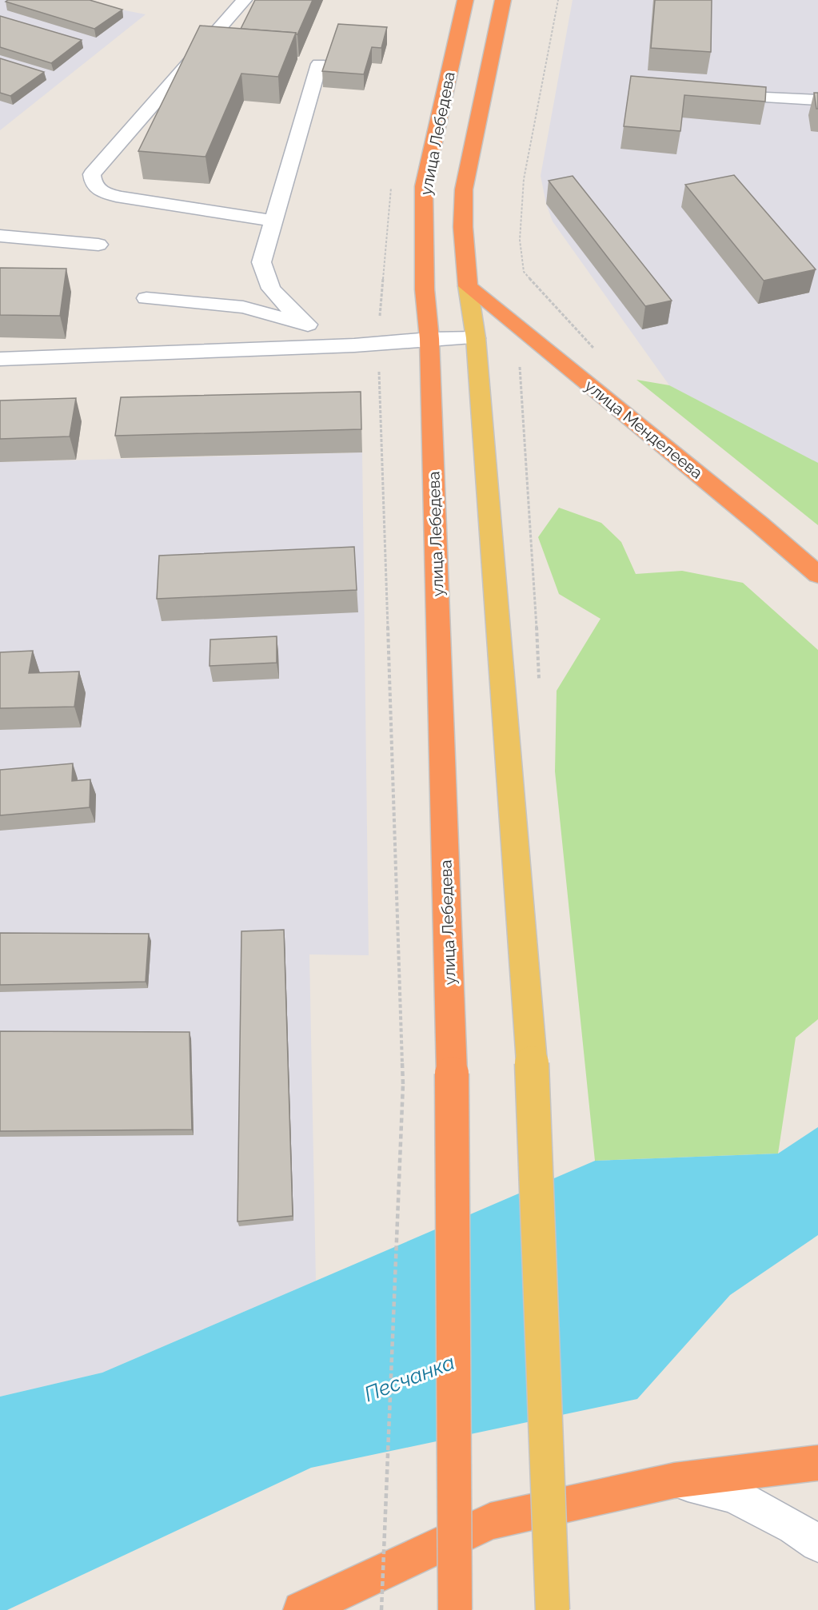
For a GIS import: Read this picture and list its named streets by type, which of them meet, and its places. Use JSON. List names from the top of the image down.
{
  "streets": {
    "highway": ["улица Лебедева", "улица Менделеева"]
  },
  "water": ["Песчанка"]
}
